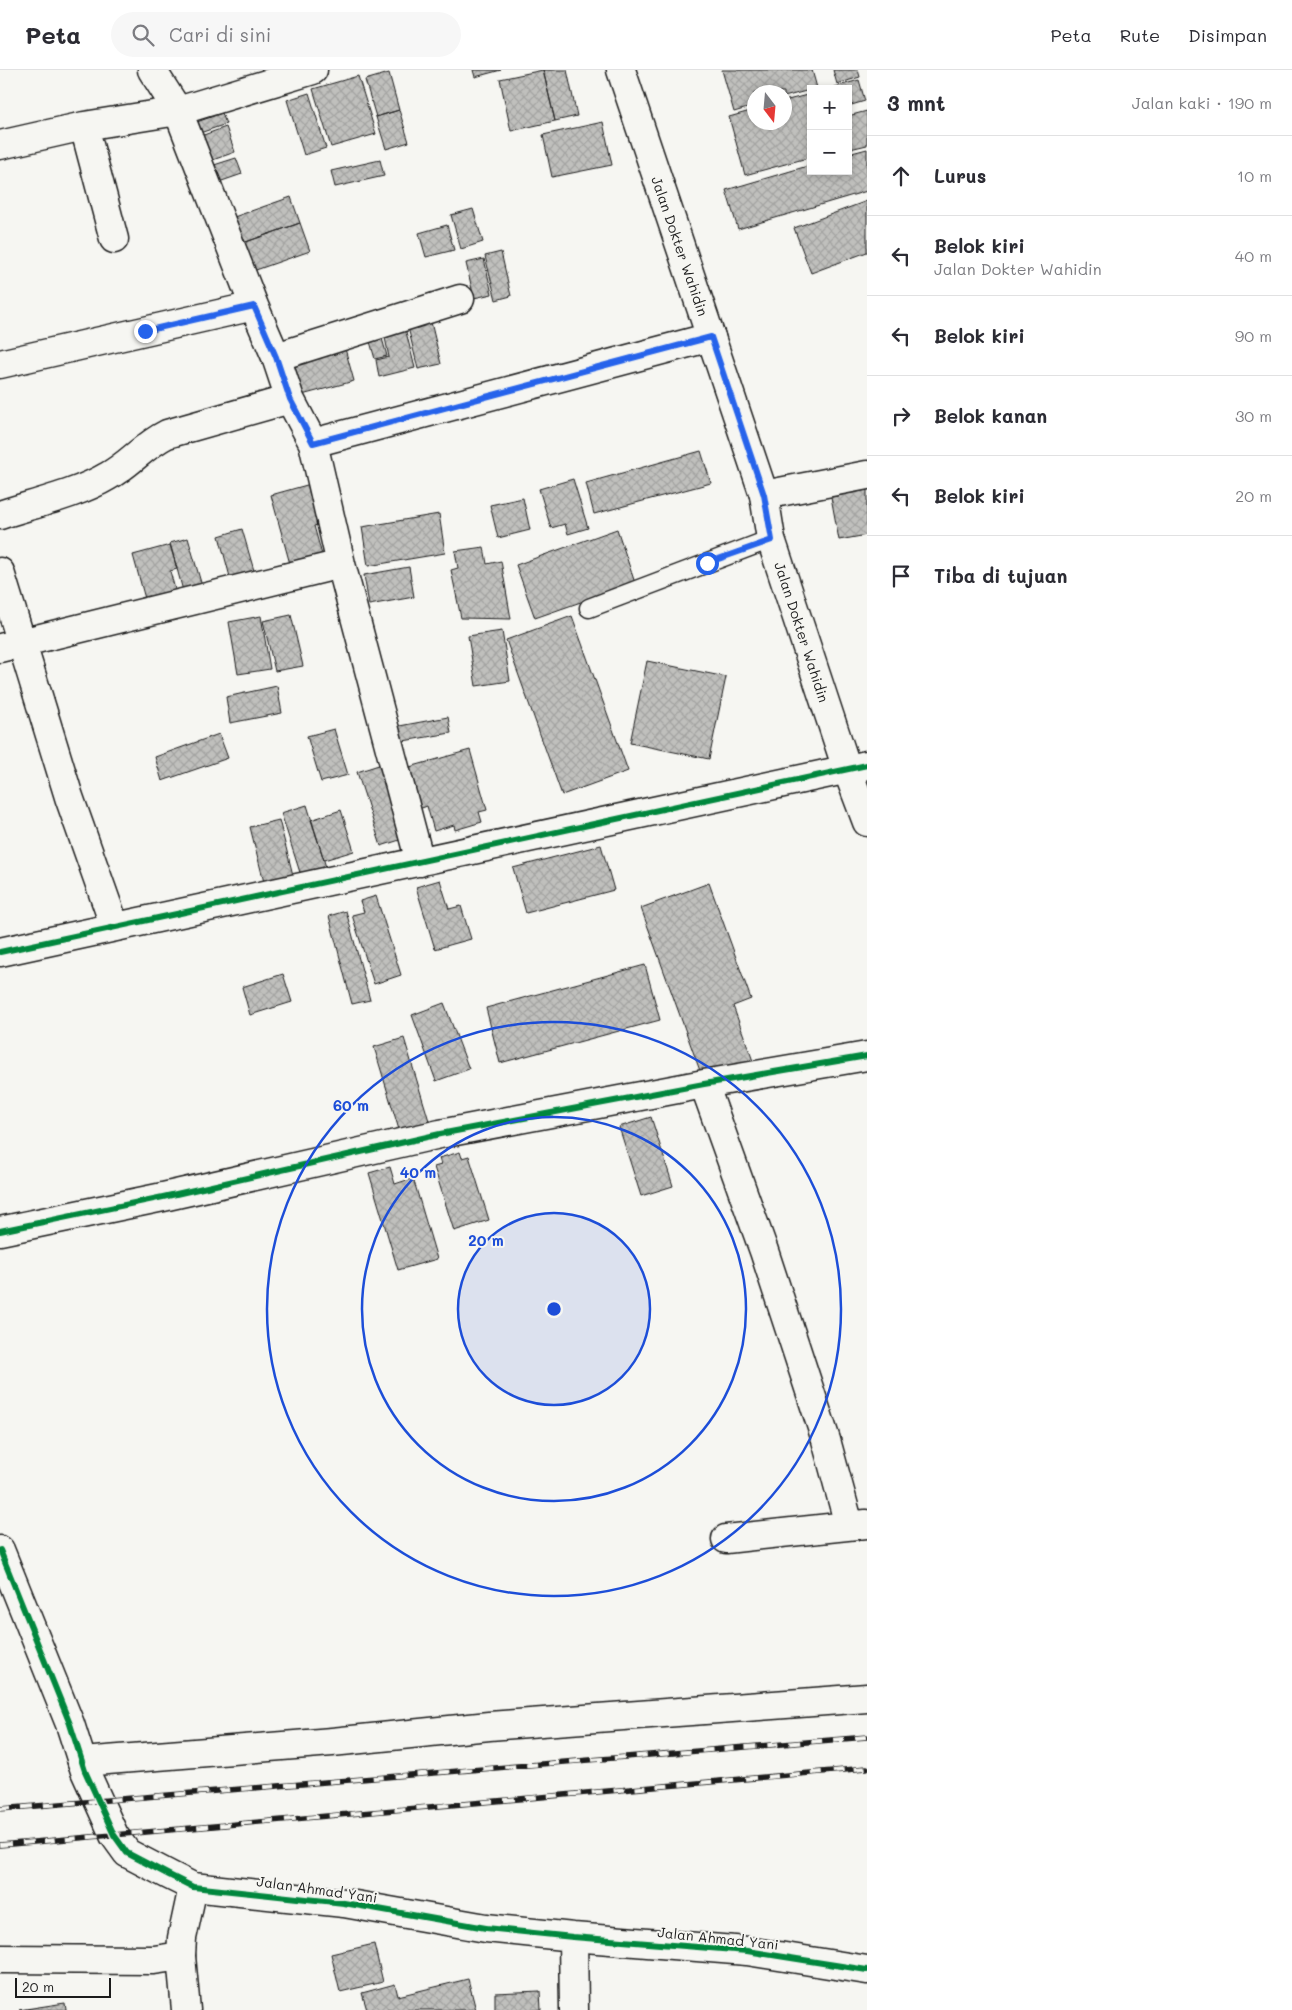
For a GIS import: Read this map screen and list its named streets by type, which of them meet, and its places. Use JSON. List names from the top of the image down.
{
  "streets": {
    "street": ["Jalan Dokter Wahidin", "Jalan Ahmad Yani"]
  },
  "scale_bar": "20 m",
  "north": "bottom",
  "page": {
    "header": "Peta",
    "search": "Cari di sini",
    "nav": ["Peta", "Rute", "Disimpan"],
    "heading": ["3 mnt", "Jalan kaki · 190 m"],
    "map_buttons": ["+", "−"],
    "list": [
      ["Lurus", "10 m"],
      ["Belok kiri", "Jalan Dokter Wahidin", "40 m"],
      ["Belok kiri", "90 m"],
      ["Belok kanan", "30 m"],
      ["Belok kiri", "20 m"],
      "Tiba di tujuan"
    ],
    "scale": "20 m"
  },
  "rings": ["60 m", "40 m", "20 m"]
}
